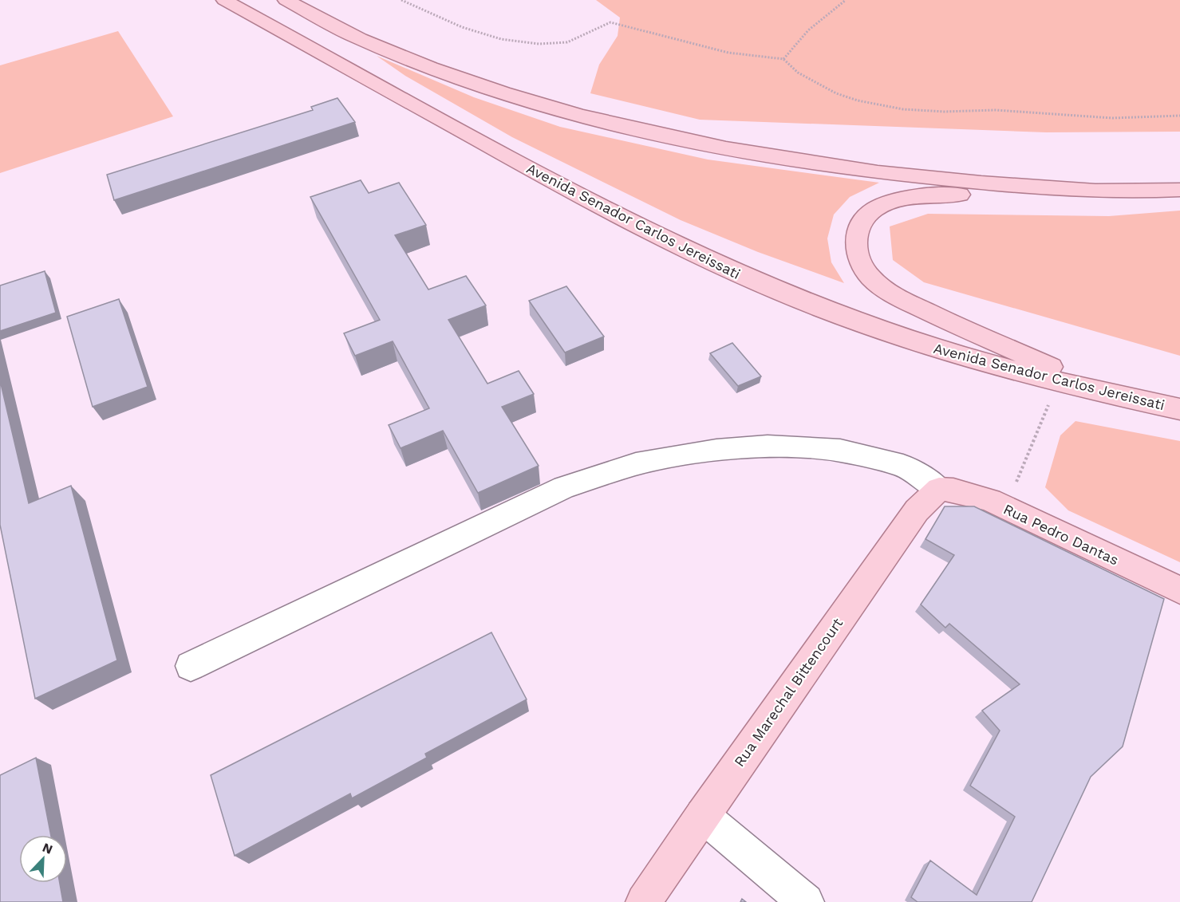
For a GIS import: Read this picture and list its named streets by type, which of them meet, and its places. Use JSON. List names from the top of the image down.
{
  "streets": {
    "main road": ["Avenida Senador Carlos Jereissati", "Rua Pedro Dantas", "Rua Marechal Bittencourt"]
  },
  "crossings": [
    ["Rua Pedro Dantas", "Rua Marechal Bittencourt"]
  ],
  "north": "top right"
}
